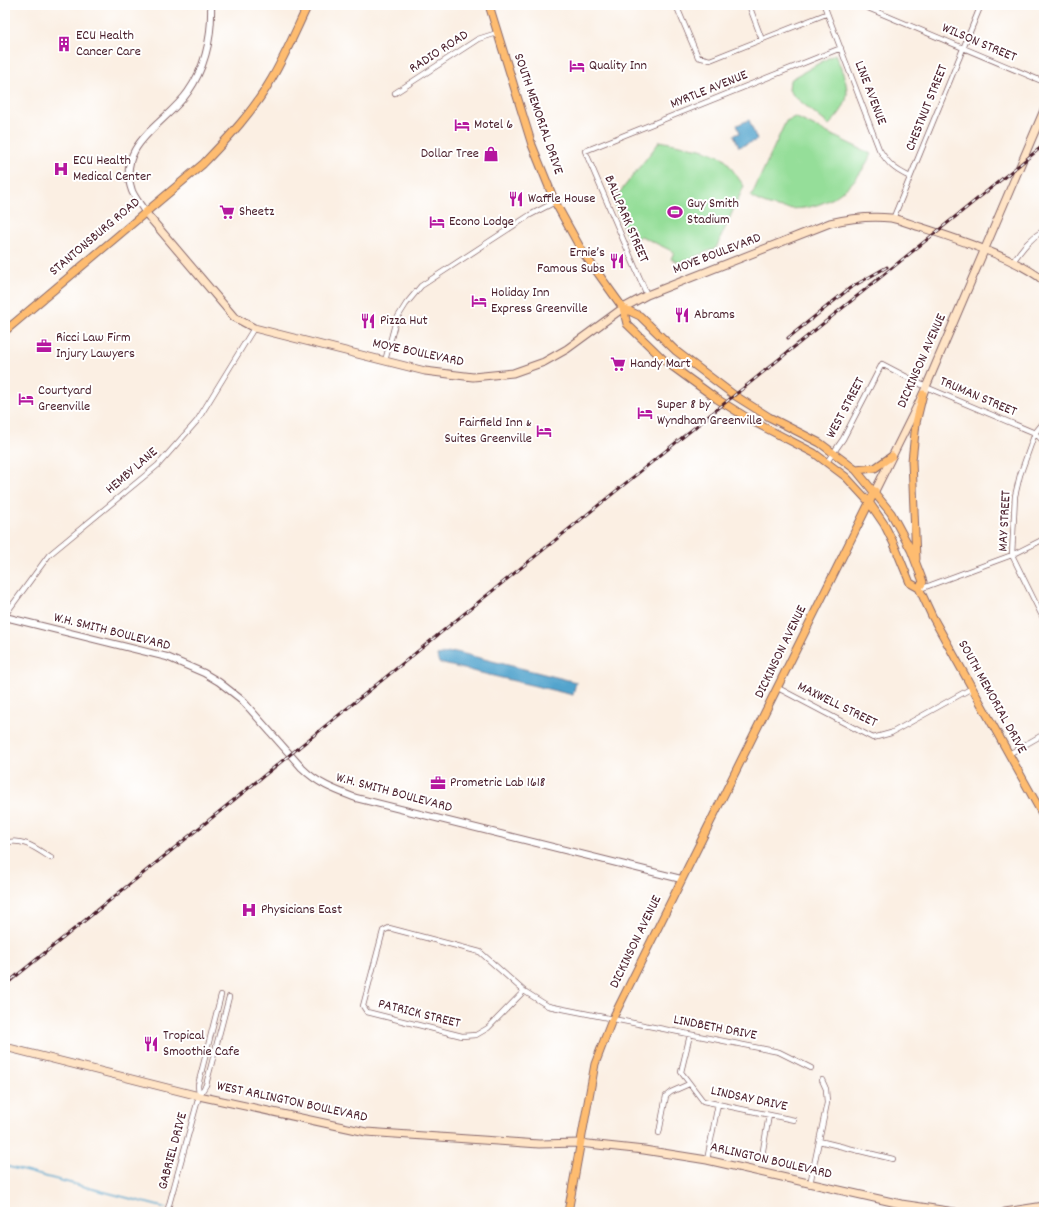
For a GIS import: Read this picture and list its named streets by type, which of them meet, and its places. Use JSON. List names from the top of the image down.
{
  "streets": {
    "main road": [
      "SOUTH MEMORIAL DRIVE",
      "STANTONSBURG ROAD",
      "MOYE BOULEVARD",
      "DICKINSON AVENUE",
      "WEST ARLINGTON BOULEVARD",
      "ARLINGTON BOULEVARD"
    ],
    "street": [
      "WILSON STREET",
      "RADIO ROAD",
      "MYRTLE AVENUE",
      "LINE AVENUE",
      "CHESTNUT STREET",
      "BALLPARK STREET",
      "TRUMAN STREET",
      "WEST STREET",
      "HEMBY LANE",
      "MAY STREET",
      "W.H. SMITH BOULEVARD",
      "MAXWELL STREET",
      "PATRICK STREET",
      "LINDBETH DRIVE",
      "LINDSAY DRIVE",
      "GABRIEL DRIVE"
    ]
  },
  "crossings": [
    ["WILSON STREET", "CHESTNUT STREET"],
    ["RADIO ROAD", "SOUTH MEMORIAL DRIVE"],
    ["MYRTLE AVENUE", "LINE AVENUE"],
    ["MYRTLE AVENUE", "BALLPARK STREET"],
    ["LINE AVENUE", "CHESTNUT STREET"],
    ["CHESTNUT STREET", "MOYE BOULEVARD"],
    ["SOUTH MEMORIAL DRIVE", "MOYE BOULEVARD"],
    ["SOUTH MEMORIAL DRIVE", "DICKINSON AVENUE"],
    ["SOUTH MEMORIAL DRIVE", "WEST STREET"],
    ["SOUTH MEMORIAL DRIVE", "MAXWELL STREET"],
    ["BALLPARK STREET", "MOYE BOULEVARD"],
    ["STANTONSBURG ROAD", "MOYE BOULEVARD"],
    ["MOYE BOULEVARD", "DICKINSON AVENUE"],
    ["MOYE BOULEVARD", "HEMBY LANE"],
    ["DICKINSON AVENUE", "TRUMAN STREET"],
    ["DICKINSON AVENUE", "W.H. SMITH BOULEVARD"],
    ["DICKINSON AVENUE", "MAXWELL STREET"],
    ["DICKINSON AVENUE", "LINDBETH DRIVE"],
    ["DICKINSON AVENUE", "WEST ARLINGTON BOULEVARD"],
    ["DICKINSON AVENUE", "ARLINGTON BOULEVARD"],
    ["TRUMAN STREET", "WEST STREET"],
    ["TRUMAN STREET", "MAY STREET"],
    ["HEMBY LANE", "W.H. SMITH BOULEVARD"],
    ["PATRICK STREET", "LINDBETH DRIVE"],
    ["LINDBETH DRIVE", "LINDSAY DRIVE"],
    ["WEST ARLINGTON BOULEVARD", "GABRIEL DRIVE"],
    ["WEST ARLINGTON BOULEVARD", "ARLINGTON BOULEVARD"]
  ],
  "places": {
    "building": ["ECU Health Cancer Care"],
    "hotel": [
      "Quality Inn",
      "Motel 6",
      "Econo Lodge",
      "Holiday Inn Express Greenville",
      "Courtyard Greenville",
      "Super 8 by Wyndham Greenville",
      "Fairfield Inn & Suites Greenville"
    ],
    "shop": ["Dollar Tree"],
    "hospital": ["ECU Health Medical Center", "Physicians East"],
    "restaurant": [
      "Waffle House",
      "Ernie’s Famous Subs",
      "Abrams",
      "Pizza Hut",
      "Tropical Smoothie Cafe"
    ],
    "supermarket": ["Sheetz", "Handy Mart"],
    "sports": ["Guy Smith Stadium"],
    "office": ["Ricci Law Firm Injury Lawyers", "Prometric Lab 1618"]
  }
}
